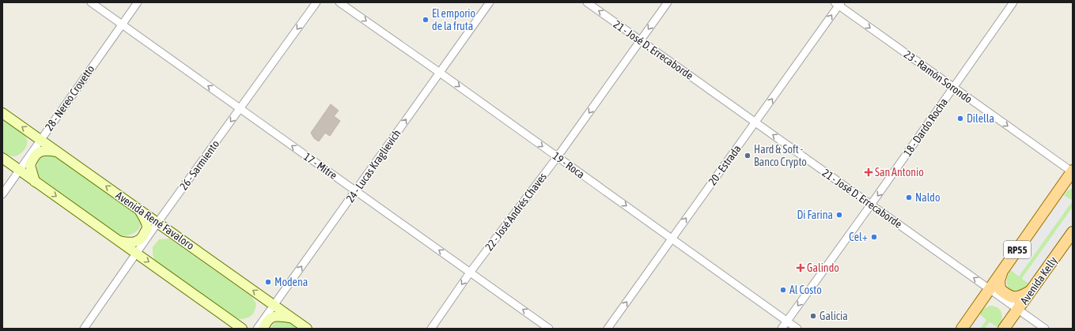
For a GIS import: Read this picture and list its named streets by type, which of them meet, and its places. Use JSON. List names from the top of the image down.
{
  "streets": {
    "main road": ["Avenida René Favaloro", "RP55", "Avenida Kelly"],
    "street": [
      "21 - José D. Errecaborde",
      "23 - Ramón Sorondo",
      "28 - Nereo Crovetto",
      "18 - Dardo Rocha",
      "26 - Sarmiento",
      "19 - Roca",
      "20 - Estrada",
      "17 - Mitre",
      "24 - Lucas Kraglievich",
      "22 - José Andrés Chaves"
    ]
  },
  "crossings": [
    ["21 - José D. Errecaborde", "18 - Dardo Rocha"],
    ["21 - José D. Errecaborde", "20 - Estrada"],
    ["21 - José D. Errecaborde", "22 - José Andrés Chaves"],
    ["21 - José D. Errecaborde", "RP55"],
    ["21 - José D. Errecaborde", "Avenida Kelly"],
    ["23 - Ramón Sorondo", "18 - Dardo Rocha"],
    ["23 - Ramón Sorondo", "20 - Estrada"],
    ["23 - Ramón Sorondo", "RP55"],
    ["28 - Nereo Crovetto", "17 - Mitre"],
    ["28 - Nereo Crovetto", "Avenida René Favaloro"],
    ["18 - Dardo Rocha", "19 - Roca"],
    ["26 - Sarmiento", "17 - Mitre"],
    ["26 - Sarmiento", "Avenida René Favaloro"],
    ["19 - Roca", "20 - Estrada"],
    ["19 - Roca", "24 - Lucas Kraglievich"],
    ["19 - Roca", "22 - José Andrés Chaves"],
    ["17 - Mitre", "24 - Lucas Kraglievich"],
    ["17 - Mitre", "22 - José Andrés Chaves"],
    ["24 - Lucas Kraglievich", "Avenida René Favaloro"]
  ],
  "one_way": [
    "21 - José D. Errecaborde",
    "23 - Ramón Sorondo",
    "18 - Dardo Rocha",
    "26 - Sarmiento",
    "19 - Roca",
    "20 - Estrada",
    "17 - Mitre",
    "24 - Lucas Kraglievich",
    "22 - José Andrés Chaves"
  ],
  "places": {
    "other": [
      "El emporio de la fruta",
      "Dilella",
      "Hard & Soft - Banco Crypto",
      "Naldo",
      "Di Farina",
      "Cel+",
      "Modena",
      "Al Costo",
      "Galicia"
    ],
    "health": ["San Antonio", "Galindo"]
  }
}
